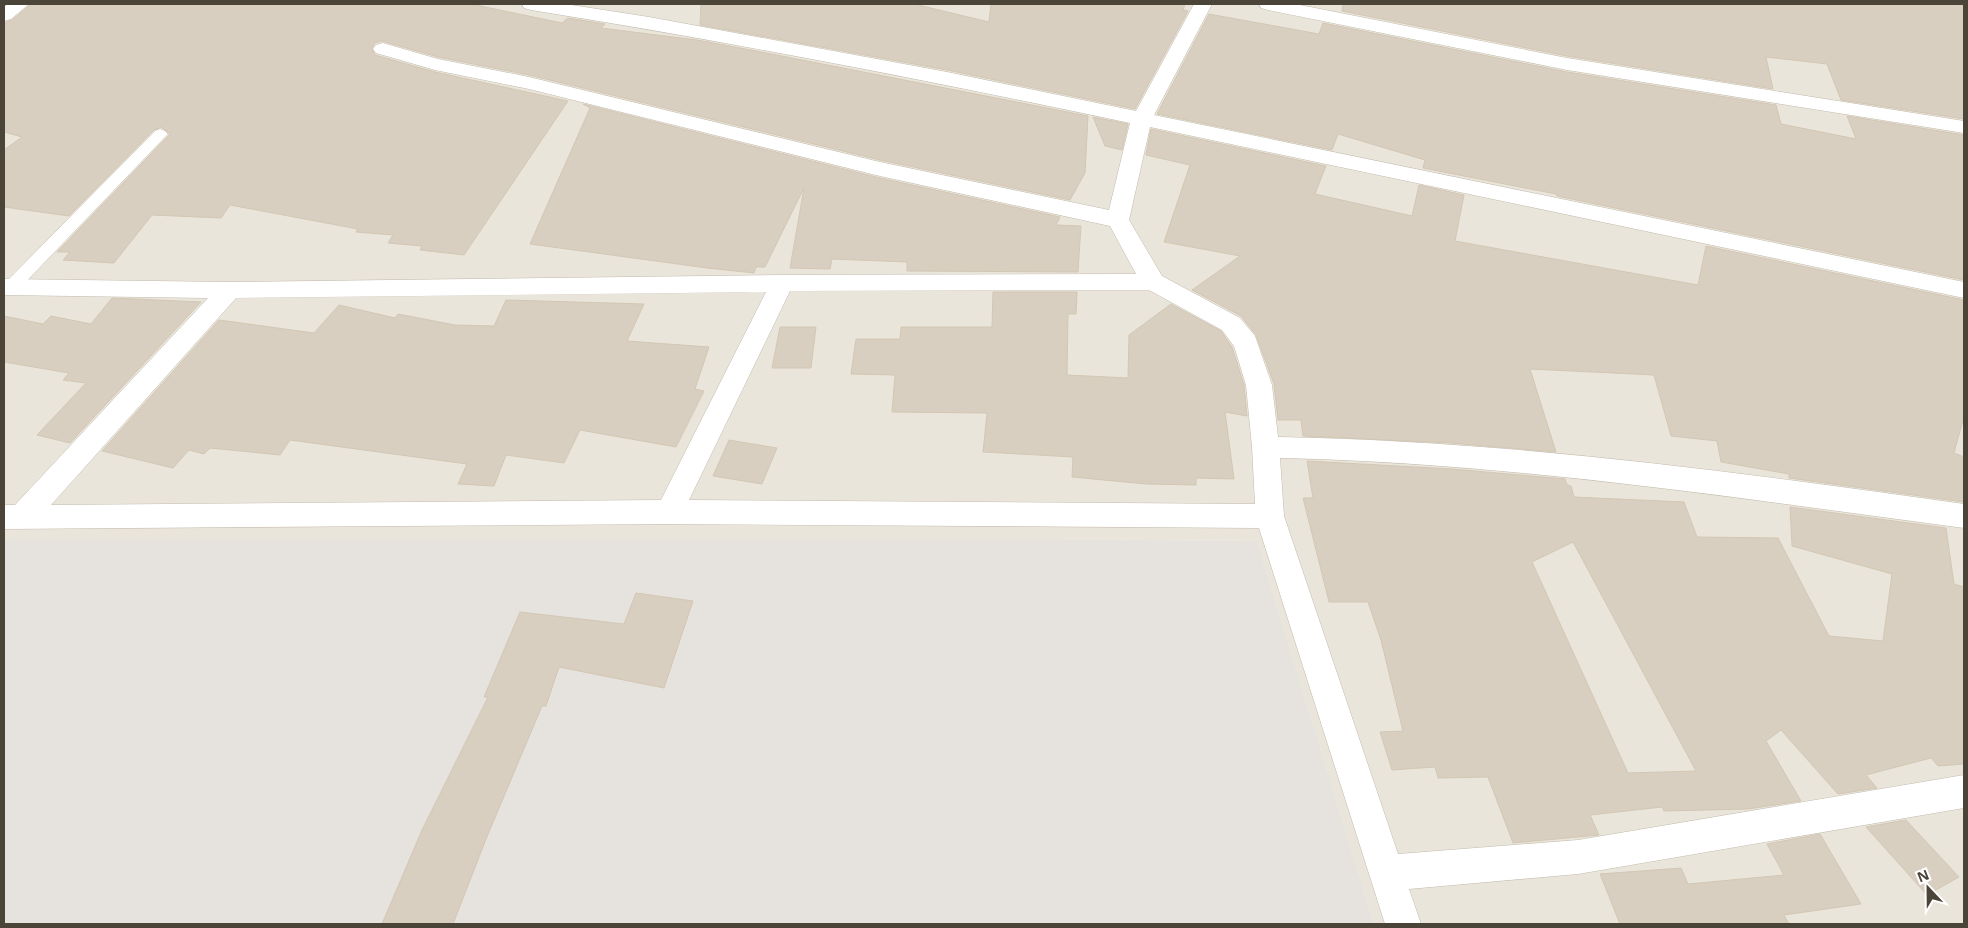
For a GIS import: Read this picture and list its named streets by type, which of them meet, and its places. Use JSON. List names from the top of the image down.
{
  "north": "top"
}
